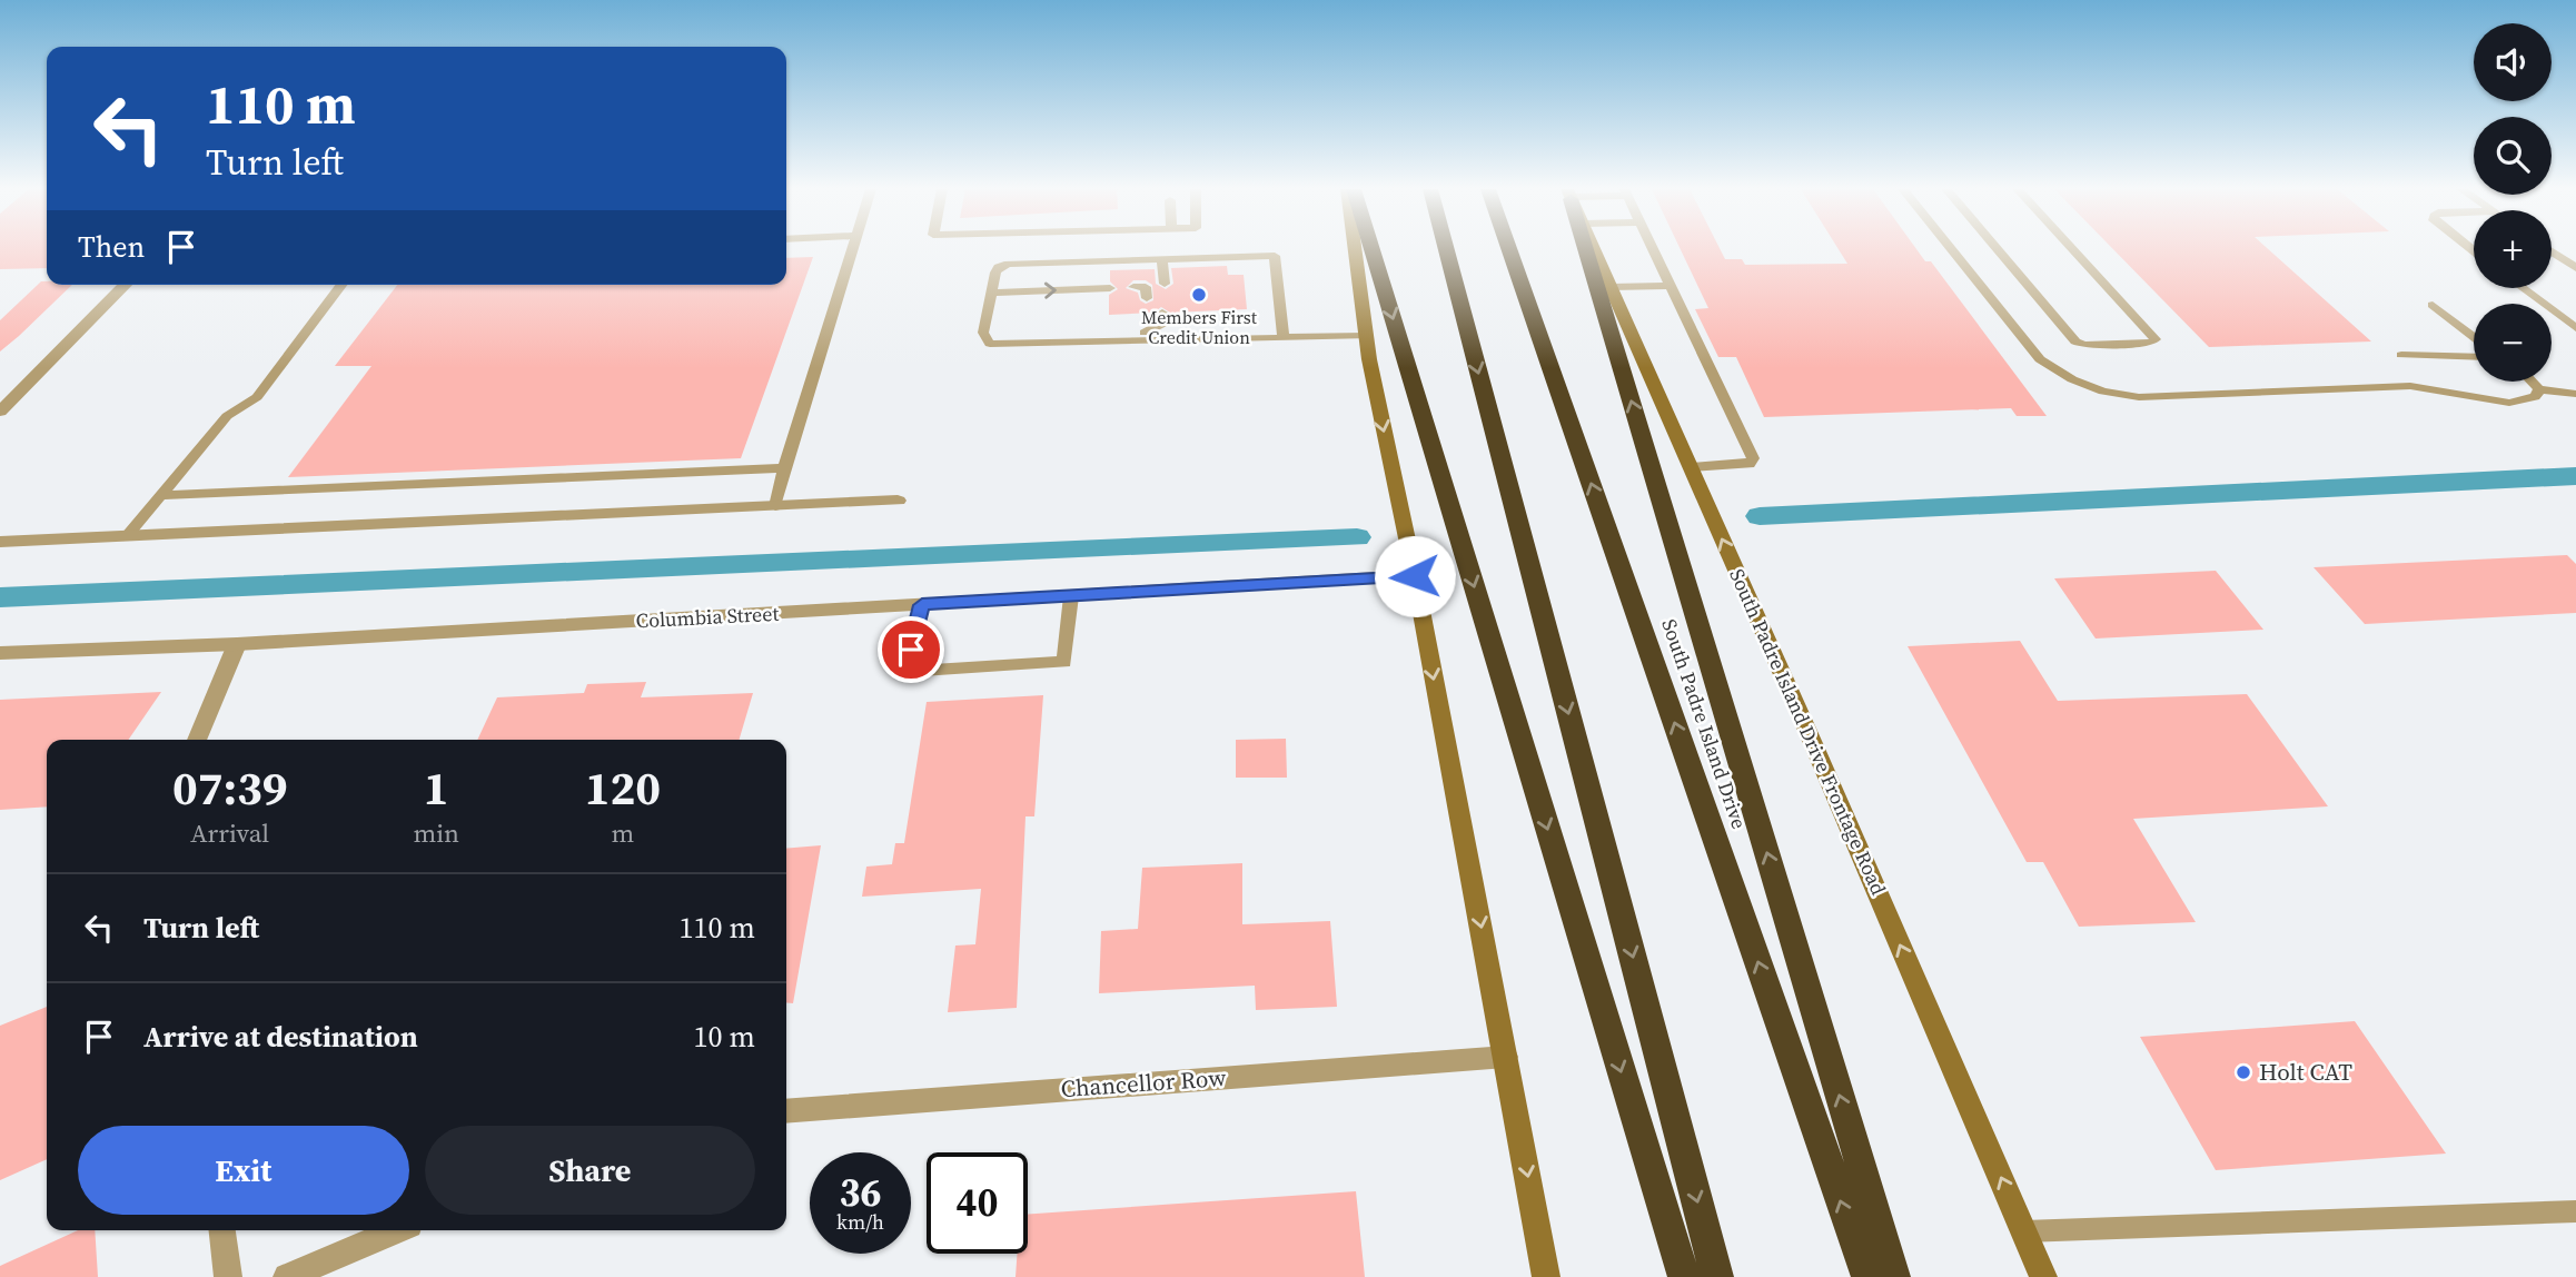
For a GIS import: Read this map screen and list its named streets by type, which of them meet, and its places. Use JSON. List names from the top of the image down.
{
  "streets": {
    "highway": ["South Padre Island Drive"],
    "main road": ["South Padre Island Drive Frontage Road"],
    "street": ["Columbia Street", "Chancellor Row"]
  },
  "one_way": ["South Padre Island Drive Frontage Road"],
  "places": ["Members First Credit Union", "Holt CAT"],
  "page": {
    "map_buttons": ["+", "−"],
    "turn": ["110 m", "Turn left"],
    "then": "Then",
    "eta": [
      "07:39",
      "Arrival",
      "1",
      "min",
      "120",
      "m"
    ],
    "list": [
      {
        "name": "Turn left",
        "value": "110 m"
      },
      {
        "name": "Arrive at destination",
        "value": "10 m"
      }
    ],
    "buttons": ["Exit", "Share"],
    "speed": "36 km/h",
    "limit": "40"
  }
}
